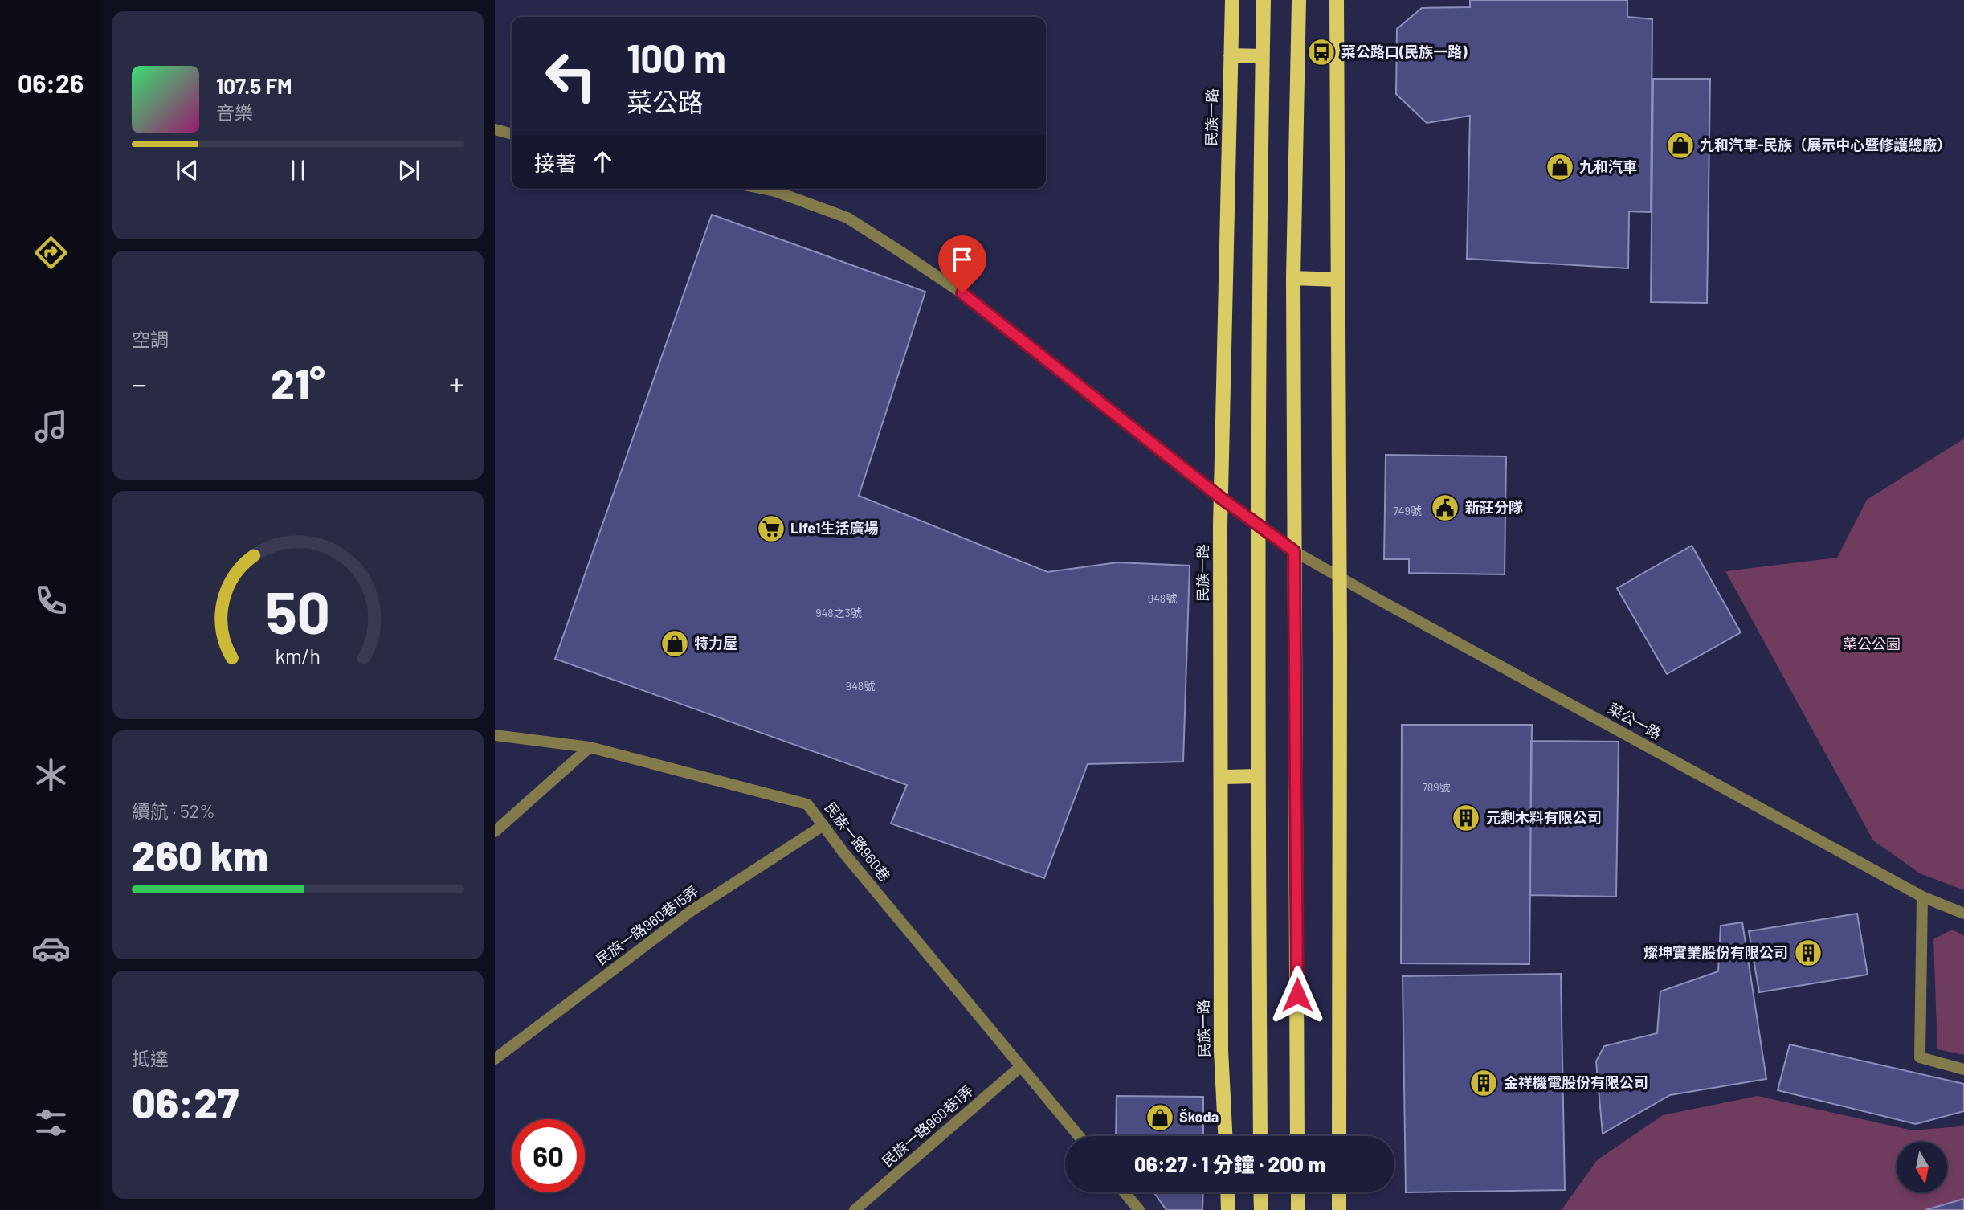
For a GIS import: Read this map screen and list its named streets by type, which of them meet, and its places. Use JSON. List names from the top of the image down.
{
  "streets": {
    "main road": ["民族一路"],
    "street": [
      "菜公一路",
      "民族一路960巷",
      "民族一路960巷15弄",
      "民族一路960巷1弄"
    ]
  },
  "crossings": [
    ["民族一路", "菜公一路"],
    ["民族一路960巷", "民族一路960巷15弄"],
    ["民族一路960巷", "民族一路960巷1弄"]
  ],
  "parks": ["菜公公園"],
  "places": {
    "bus stop": ["菜公路口(民族一路)"],
    "shop": [
      "九和汽車-民族（展示中心暨修護總廠）",
      "九和汽車",
      "特力屋",
      "Škoda"
    ],
    "public building": ["新莊分隊"],
    "supermarket": ["Life1生活廣場"],
    "building": ["元剩木料有限公司", "燦坤實業股份有限公司", "金祥機電股份有限公司"]
  },
  "house_numbers": [
    "749號",
    "948號",
    "948之3號",
    "948號",
    "789號"
  ],
  "north": "bottom",
  "page": {
    "tabs": "06:26",
    "turn": ["100 m", "菜公路"],
    "song": ["107.5 FM", "音樂"],
    "then": "接著",
    "tile": [
      "空調",
      ["續航 · 52%", "260 km"],
      ["抵達", "06:27"]
    ],
    "heat": ["−", "21°", "+"],
    "limit": "60",
    "trip": "06:27 · 1 分鐘 · 200 m",
    "gauge": ["50", "km/h"]
  }
}
